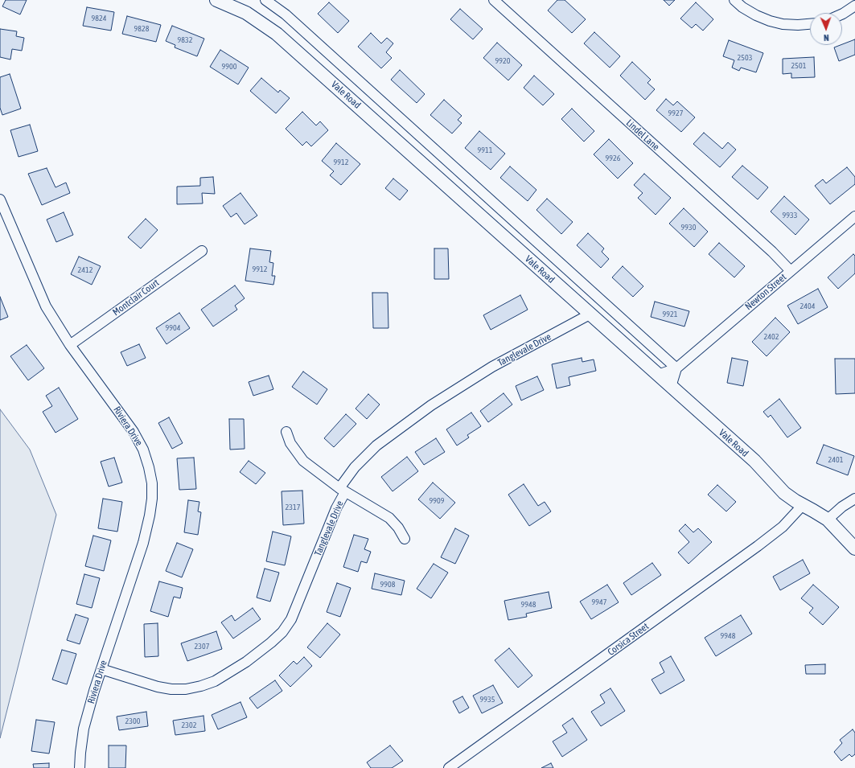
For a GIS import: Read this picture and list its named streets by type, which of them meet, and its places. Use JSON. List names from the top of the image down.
{
  "streets": {
    "main road": ["Vale Road"],
    "street": [
      "Lindel Lane",
      "Newton Street",
      "Montclair Court",
      "Tanglevale Drive",
      "Riviera Drive",
      "Corsica Street"
    ]
  },
  "crossings": [
    ["Vale Road", "Newton Street"],
    ["Vale Road", "Tanglevale Drive"],
    ["Vale Road", "Corsica Street"],
    ["Lindel Lane", "Newton Street"],
    ["Montclair Court", "Riviera Drive"],
    ["Tanglevale Drive", "Riviera Drive"]
  ],
  "house_numbers": [
    "9824",
    "9828",
    "9832",
    "2503",
    "9920",
    "2501",
    "9900",
    "9927",
    "9911",
    "9926",
    "9912",
    "9933",
    "9930",
    "9912",
    "2412",
    "2404",
    "9921",
    "9904",
    "2402",
    "2401",
    "9909",
    "2317",
    "9908",
    "9947",
    "9948",
    "9948",
    "2307",
    "9935",
    "2300",
    "2302"
  ],
  "north": "bottom"
}
